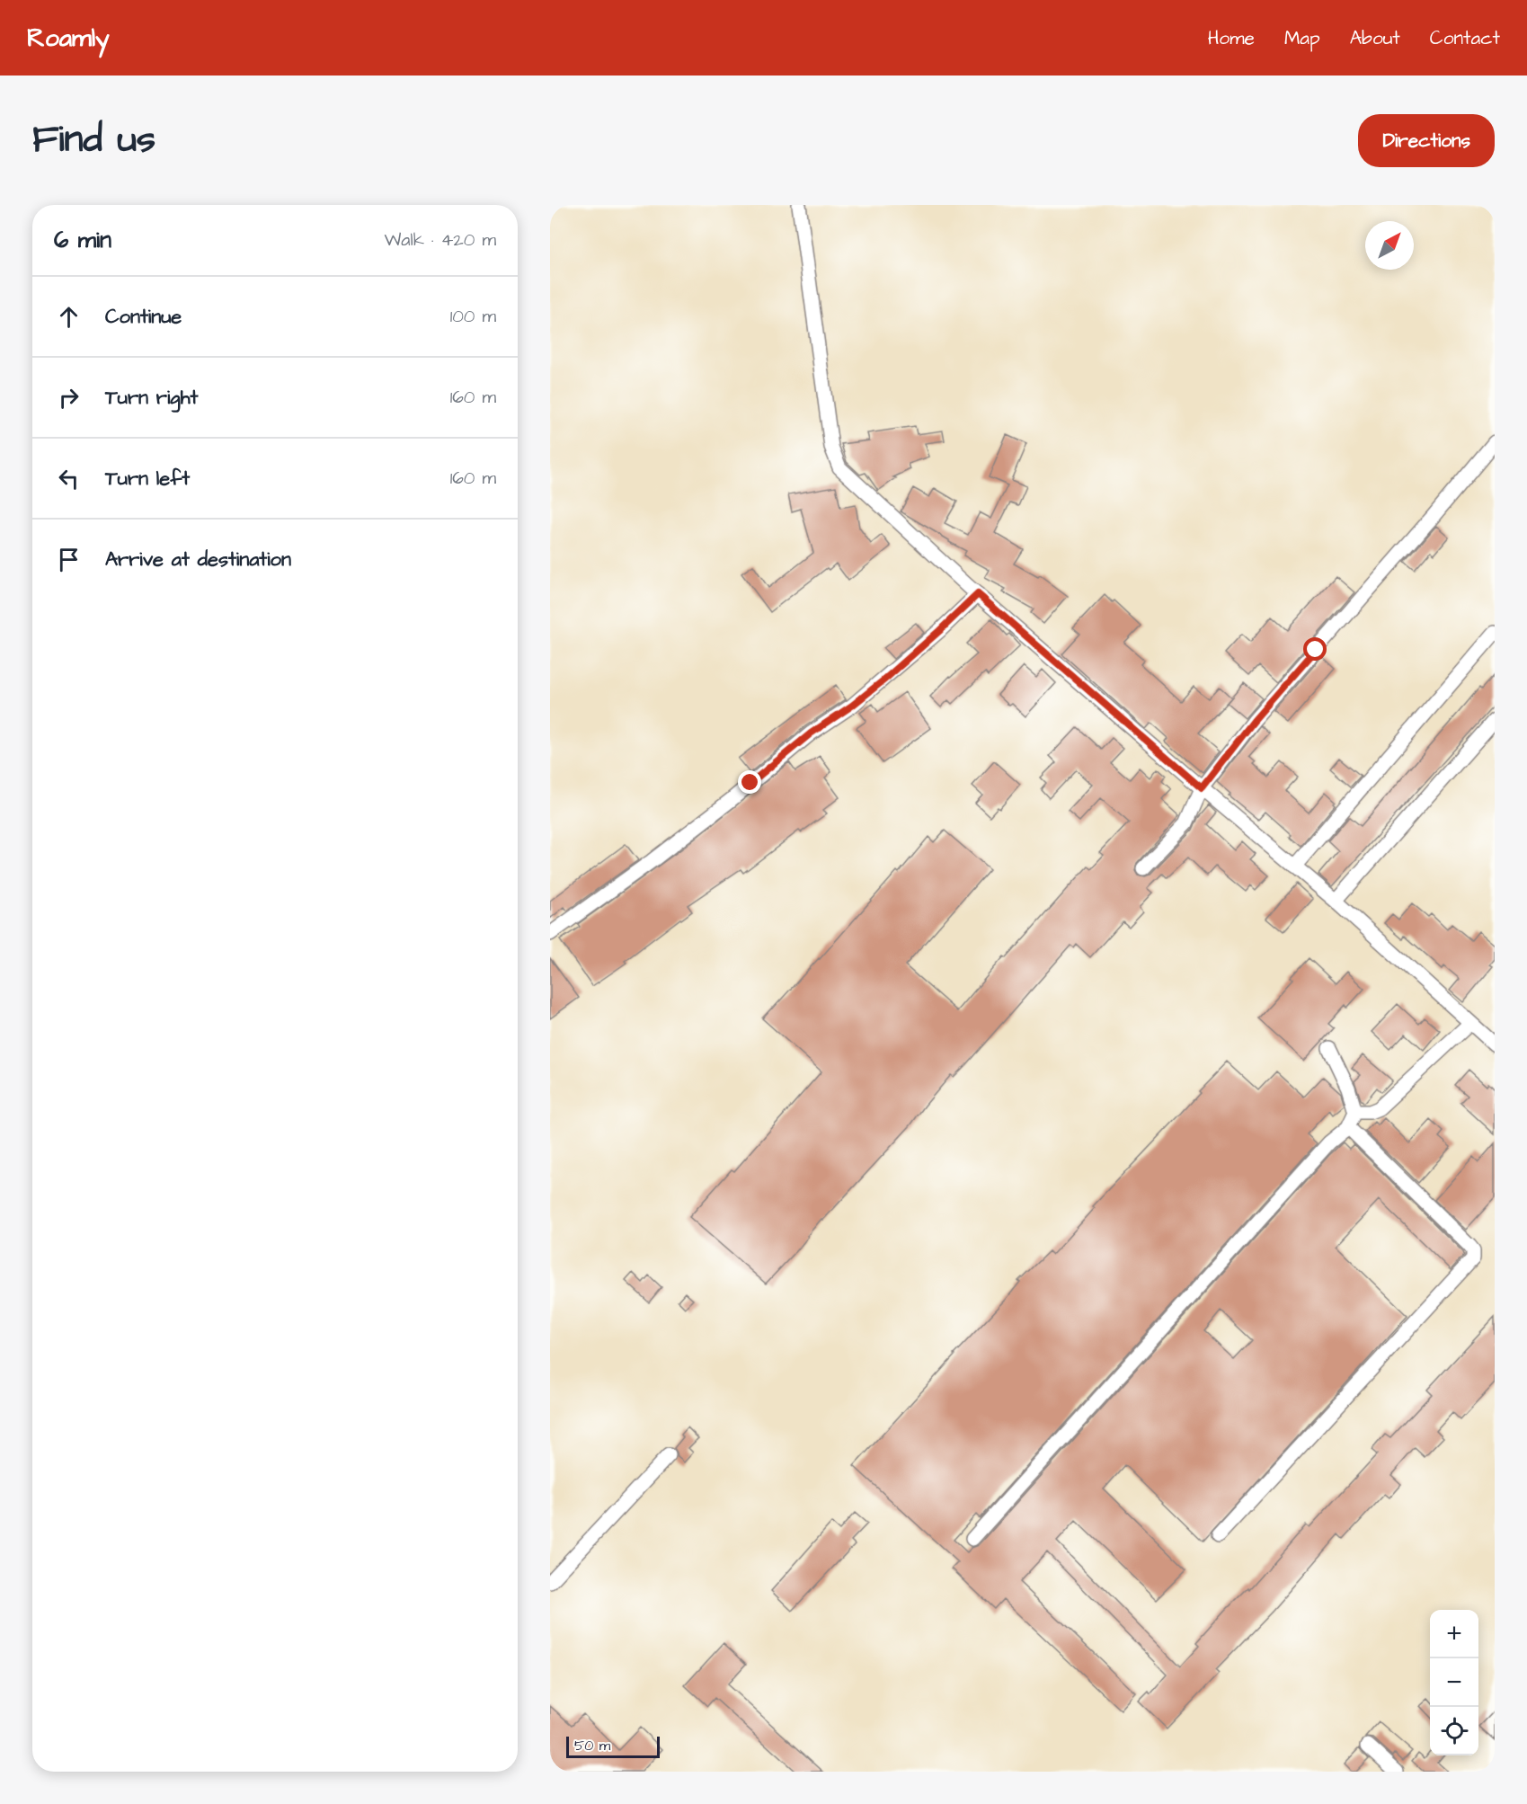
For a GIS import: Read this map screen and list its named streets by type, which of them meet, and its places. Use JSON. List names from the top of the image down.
{
  "scale_bar": "50 m",
  "north": "top right",
  "page": {
    "header": "Roamly",
    "nav": [
      "Home",
      "Map",
      "About",
      "Contact"
    ],
    "title": "Find us",
    "buttons": "Directions",
    "heading": ["6 min", "Walk · 420 m"],
    "list": [
      ["Continue", "100 m"],
      ["Turn right", "160 m"],
      ["Turn left", "160 m"],
      "Arrive at destination"
    ],
    "map_buttons": ["+", "−"],
    "scale": "50 m"
  }
}
